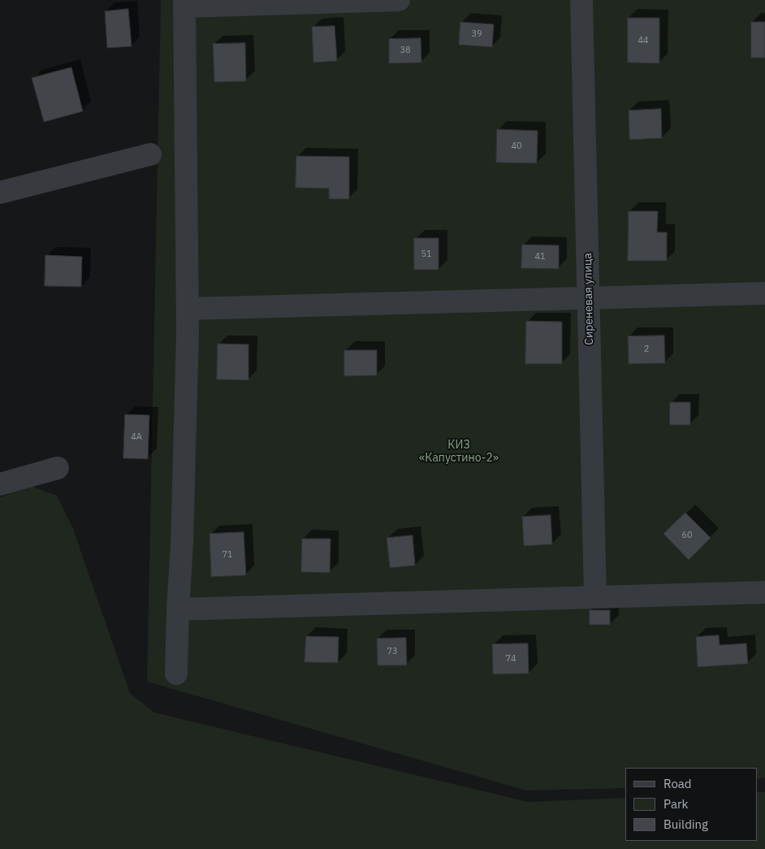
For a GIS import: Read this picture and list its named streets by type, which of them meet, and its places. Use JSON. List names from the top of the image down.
{
  "streets": {
    "street": ["Сиреневая улица"]
  },
  "parks": ["КИЗ «Капустино-2»"],
  "house_numbers": [
    "39",
    "44",
    "38",
    "40",
    "51",
    "41",
    "2",
    "4А",
    "60",
    "71",
    "73",
    "74"
  ],
  "legend": ["Road", "Park", "Building"]
}
